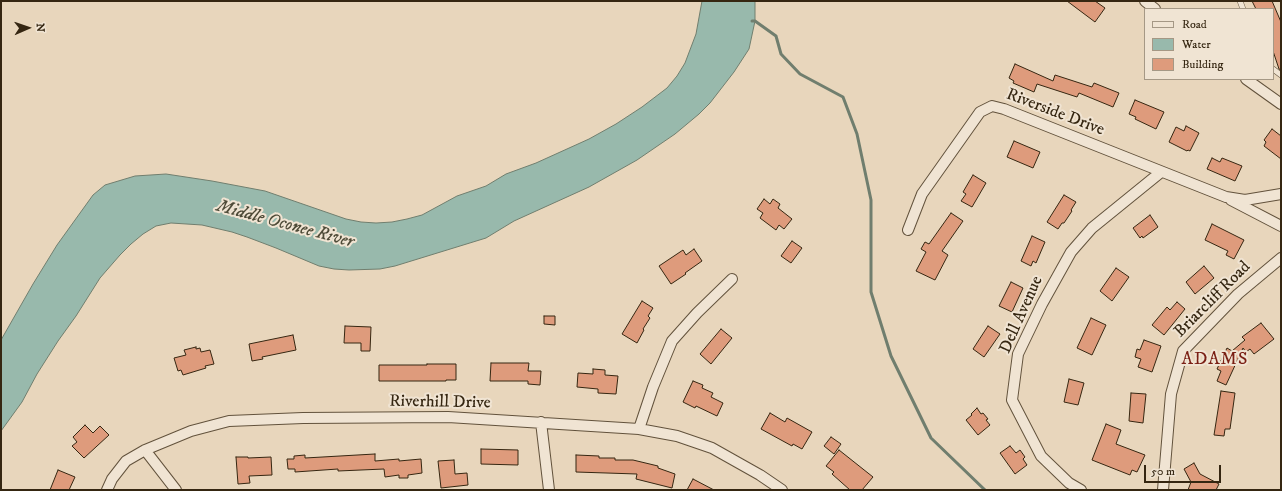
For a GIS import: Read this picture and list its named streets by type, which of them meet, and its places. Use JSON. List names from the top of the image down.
{
  "streets": {
    "street": [
      "Riverside Drive",
      "Briarcliff Road",
      "Dell Avenue",
      "Riverhill Drive"
    ]
  },
  "crossings": [
    ["Riverside Drive", "Dell Avenue"]
  ],
  "districts": ["ADAMS"],
  "water": ["Middle Oconee River"],
  "legend": ["Road", "Water", "Building"],
  "scale_bar": "50 m",
  "north": "right"
}
